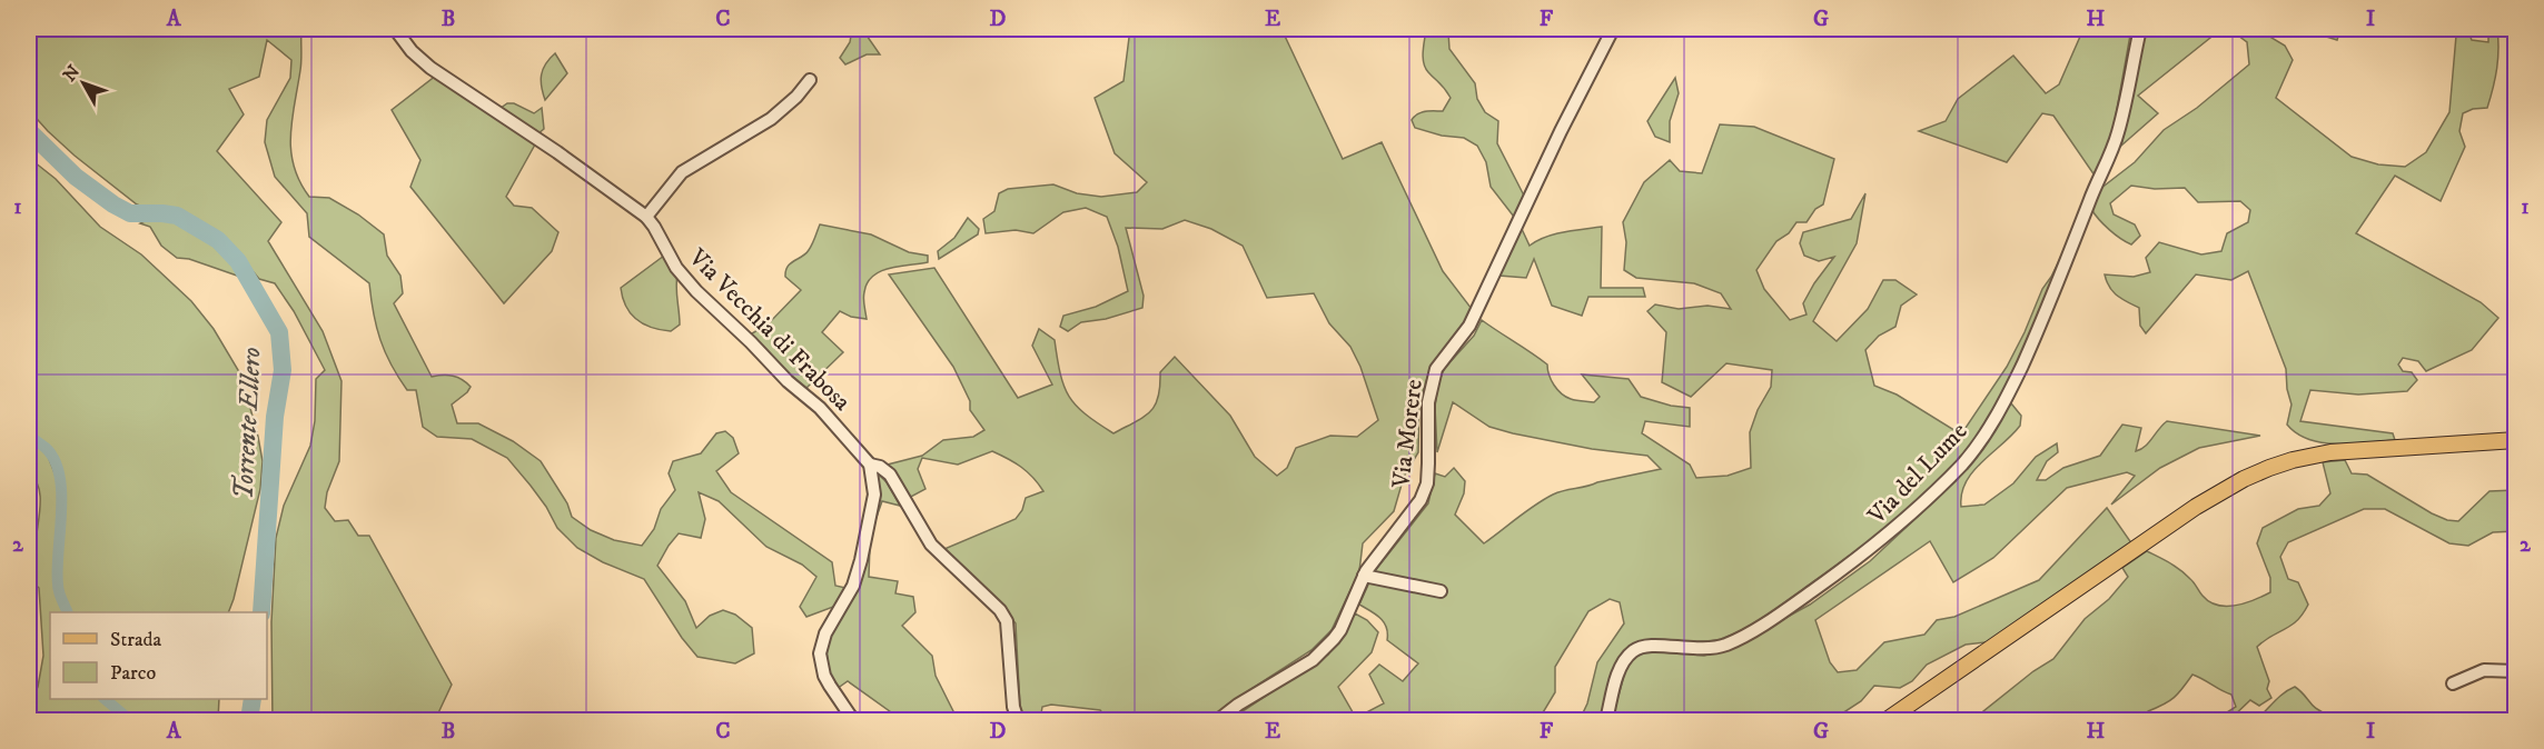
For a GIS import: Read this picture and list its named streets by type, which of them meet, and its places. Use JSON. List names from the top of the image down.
{
  "streets": {
    "street": ["Via Vecchia di Frabosa", "Via Morere", "Via del Lume"]
  },
  "water": ["Torrente Ellero"],
  "legend": ["Strada", "Parco"],
  "north": "top left",
  "grid": {
    "columns": [
      "A",
      "B",
      "C",
      "D",
      "E",
      "F",
      "G",
      "H",
      "I"
    ],
    "rows": ["1", "2"]
  }
}
